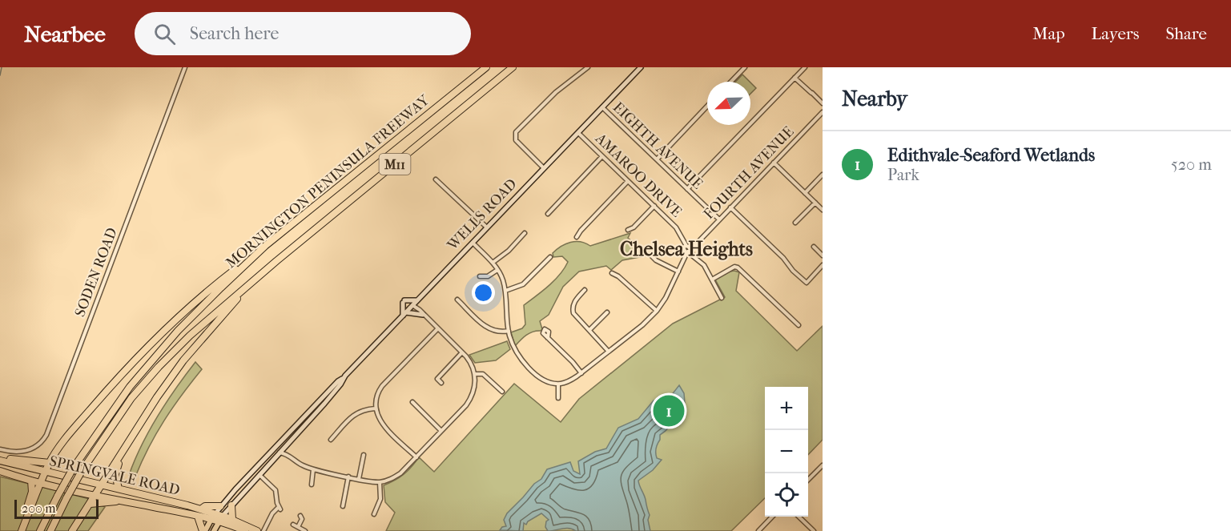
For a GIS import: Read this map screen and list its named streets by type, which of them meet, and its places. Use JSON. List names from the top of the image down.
{
  "streets": {
    "highway": ["M11", "MORNINGTON PENINSULA FREEWAY", "SPRINGVALE ROAD"],
    "main road": ["WELLS ROAD"],
    "street": [
      "EIGHTH AVENUE",
      "FOURTH AVENUE",
      "AMAROO DRIVE",
      "SODEN ROAD"
    ]
  },
  "crossings": [
    ["EIGHTH AVENUE", "FOURTH AVENUE"],
    ["EIGHTH AVENUE", "WELLS ROAD"],
    ["FOURTH AVENUE", "AMAROO DRIVE"],
    ["AMAROO DRIVE", "WELLS ROAD"],
    ["WELLS ROAD", "SPRINGVALE ROAD"]
  ],
  "districts": ["Chelsea Heights"],
  "scale_bar": "200 m",
  "north": "bottom left",
  "page": {
    "header": "Nearbee",
    "search": "Search here",
    "nav": ["Map", "Layers", "Share"],
    "heading": "Nearby",
    "list": [
      {
        "mark": "1",
        "name": "Edithvale-Seaford Wetlands",
        "note": "Park",
        "value": "520 m"
      }
    ],
    "map_buttons": ["+", "−"],
    "pins": "1",
    "scale": "200 m"
  }
}
